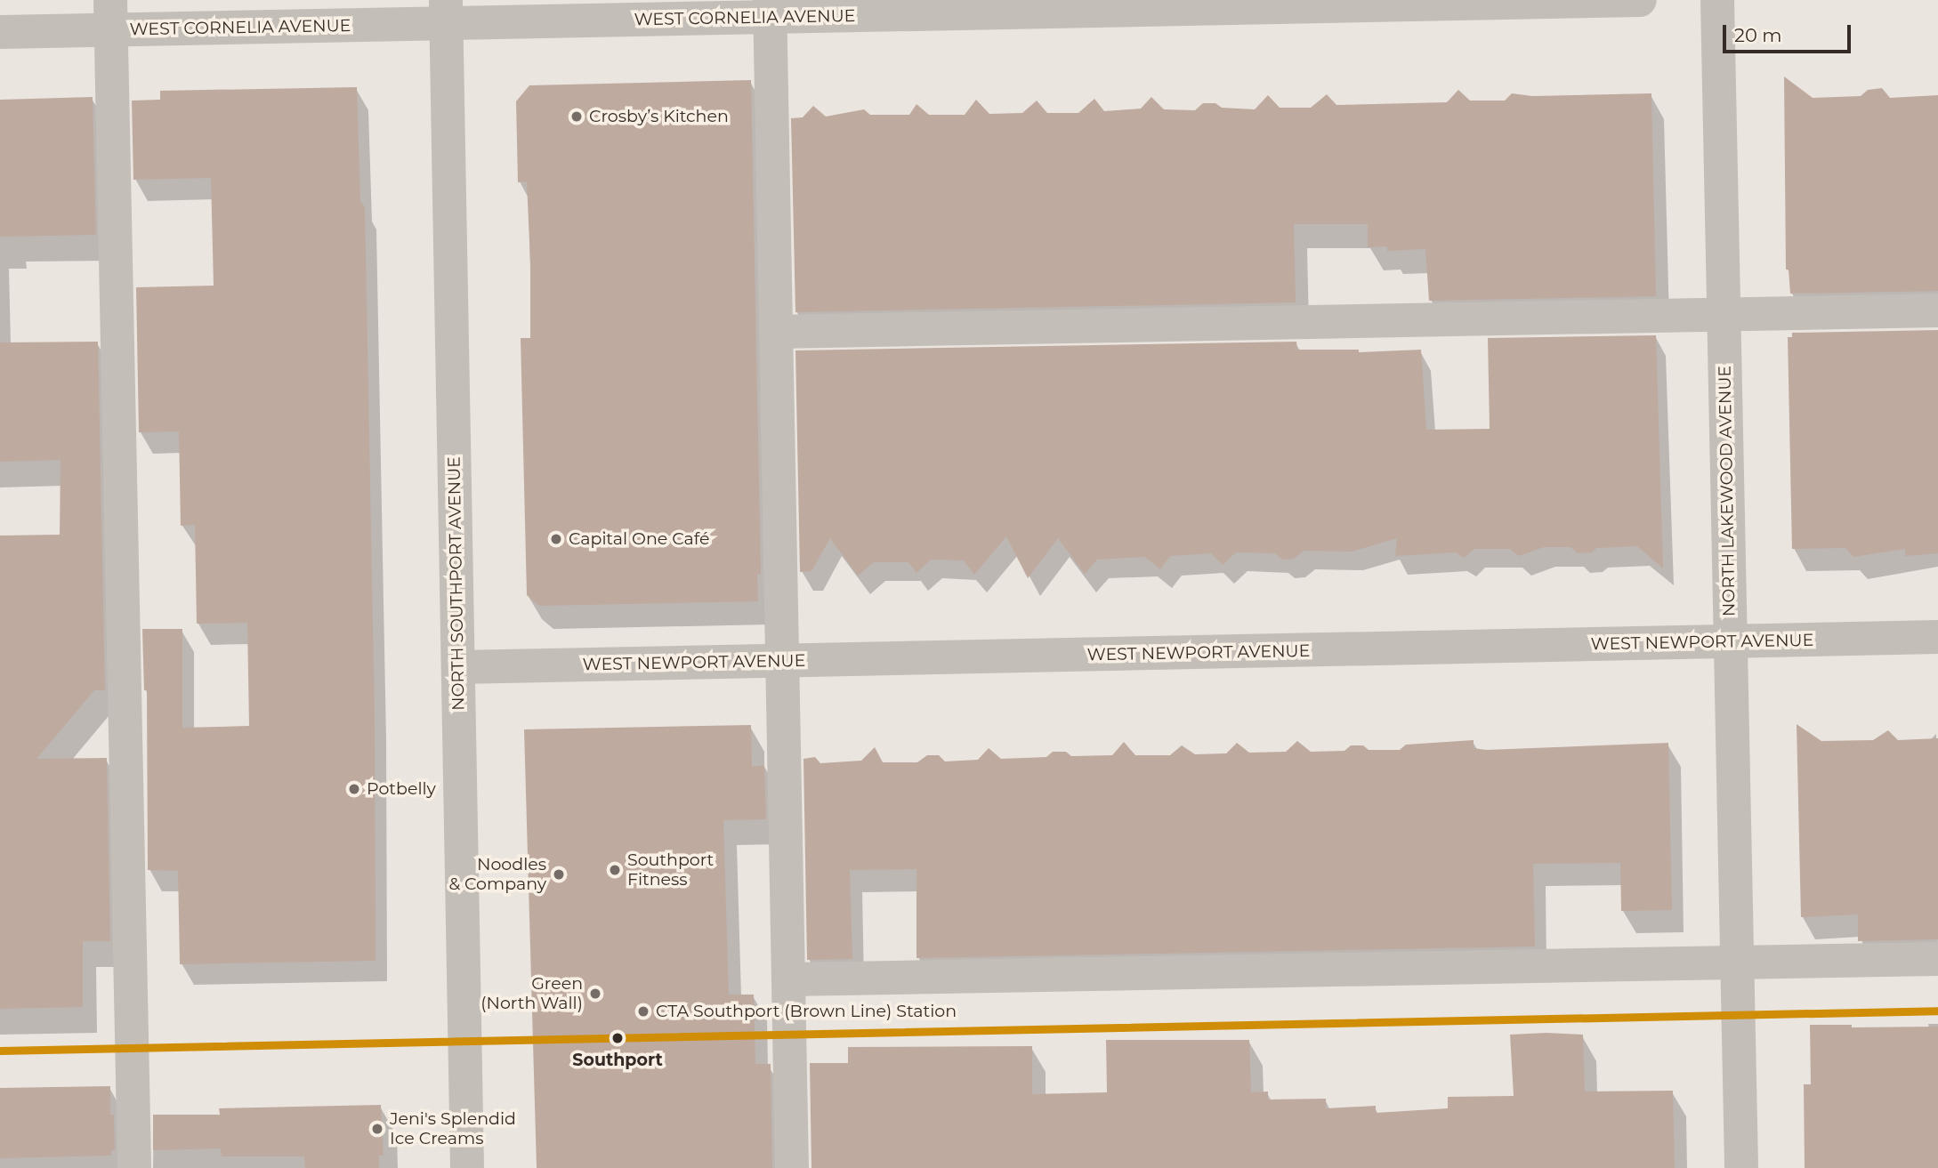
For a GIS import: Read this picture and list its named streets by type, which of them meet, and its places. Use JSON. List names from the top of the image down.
{
  "streets": {
    "street": [
      "WEST CORNELIA AVENUE",
      "NORTH LAKEWOOD AVENUE",
      "NORTH SOUTHPORT AVENUE",
      "WEST NEWPORT AVENUE"
    ]
  },
  "crossings": [
    ["WEST CORNELIA AVENUE", "NORTH SOUTHPORT AVENUE"],
    ["NORTH LAKEWOOD AVENUE", "WEST NEWPORT AVENUE"],
    ["NORTH SOUTHPORT AVENUE", "WEST NEWPORT AVENUE"]
  ],
  "places": [
    "Crosby’s Kitchen",
    "Capital One Café",
    "Potbelly",
    "Southport Fitness",
    "Noodles & Company",
    "Green (North Wall)",
    "CTA Southport (Brown Line) Station",
    "Southport",
    "Jeni's Splendid Ice Creams"
  ],
  "scale_bar": "20 m"
}
